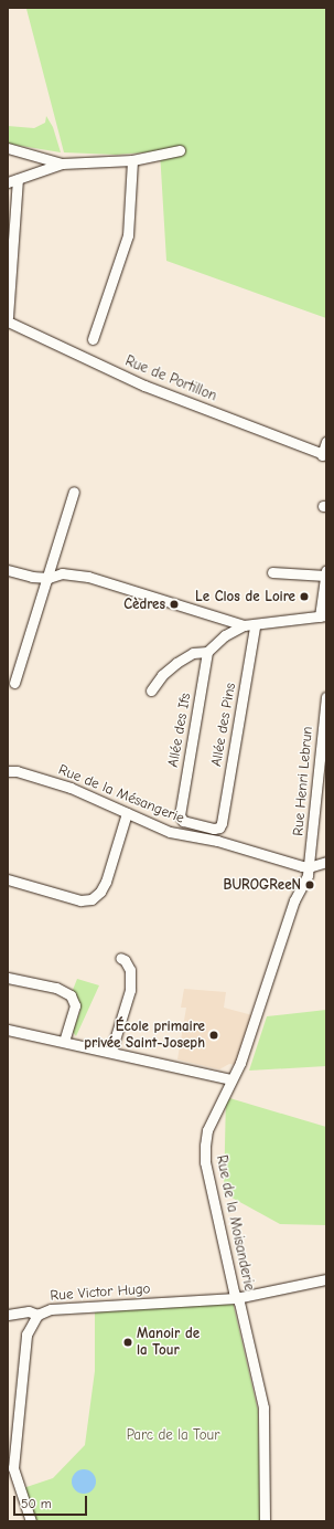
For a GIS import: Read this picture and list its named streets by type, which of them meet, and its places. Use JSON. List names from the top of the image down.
{
  "streets": {
    "street": [
      "Rue de Portillon",
      "Allée des Pins",
      "Allée des Ifs",
      "Rue Henri Lebrun",
      "Rue de la Mésangerie",
      "Rue de la Moisanderie",
      "Rue Victor Hugo"
    ]
  },
  "crossings": [
    ["Allée des Pins", "Allée des Ifs"],
    ["Rue Henri Lebrun", "Rue de la Mésangerie"],
    ["Rue Henri Lebrun", "Rue de la Moisanderie"],
    ["Rue de la Mésangerie", "Rue de la Moisanderie"],
    ["Rue de la Moisanderie", "Rue Victor Hugo"]
  ],
  "parks": ["Parc de la Tour"],
  "places": [
    "Le Clos de Loire",
    "Cèdres",
    "BUROGReeN",
    "École primaire privée Saint-Joseph",
    "Manoir de la Tour"
  ],
  "scale_bar": "50 m"
}
